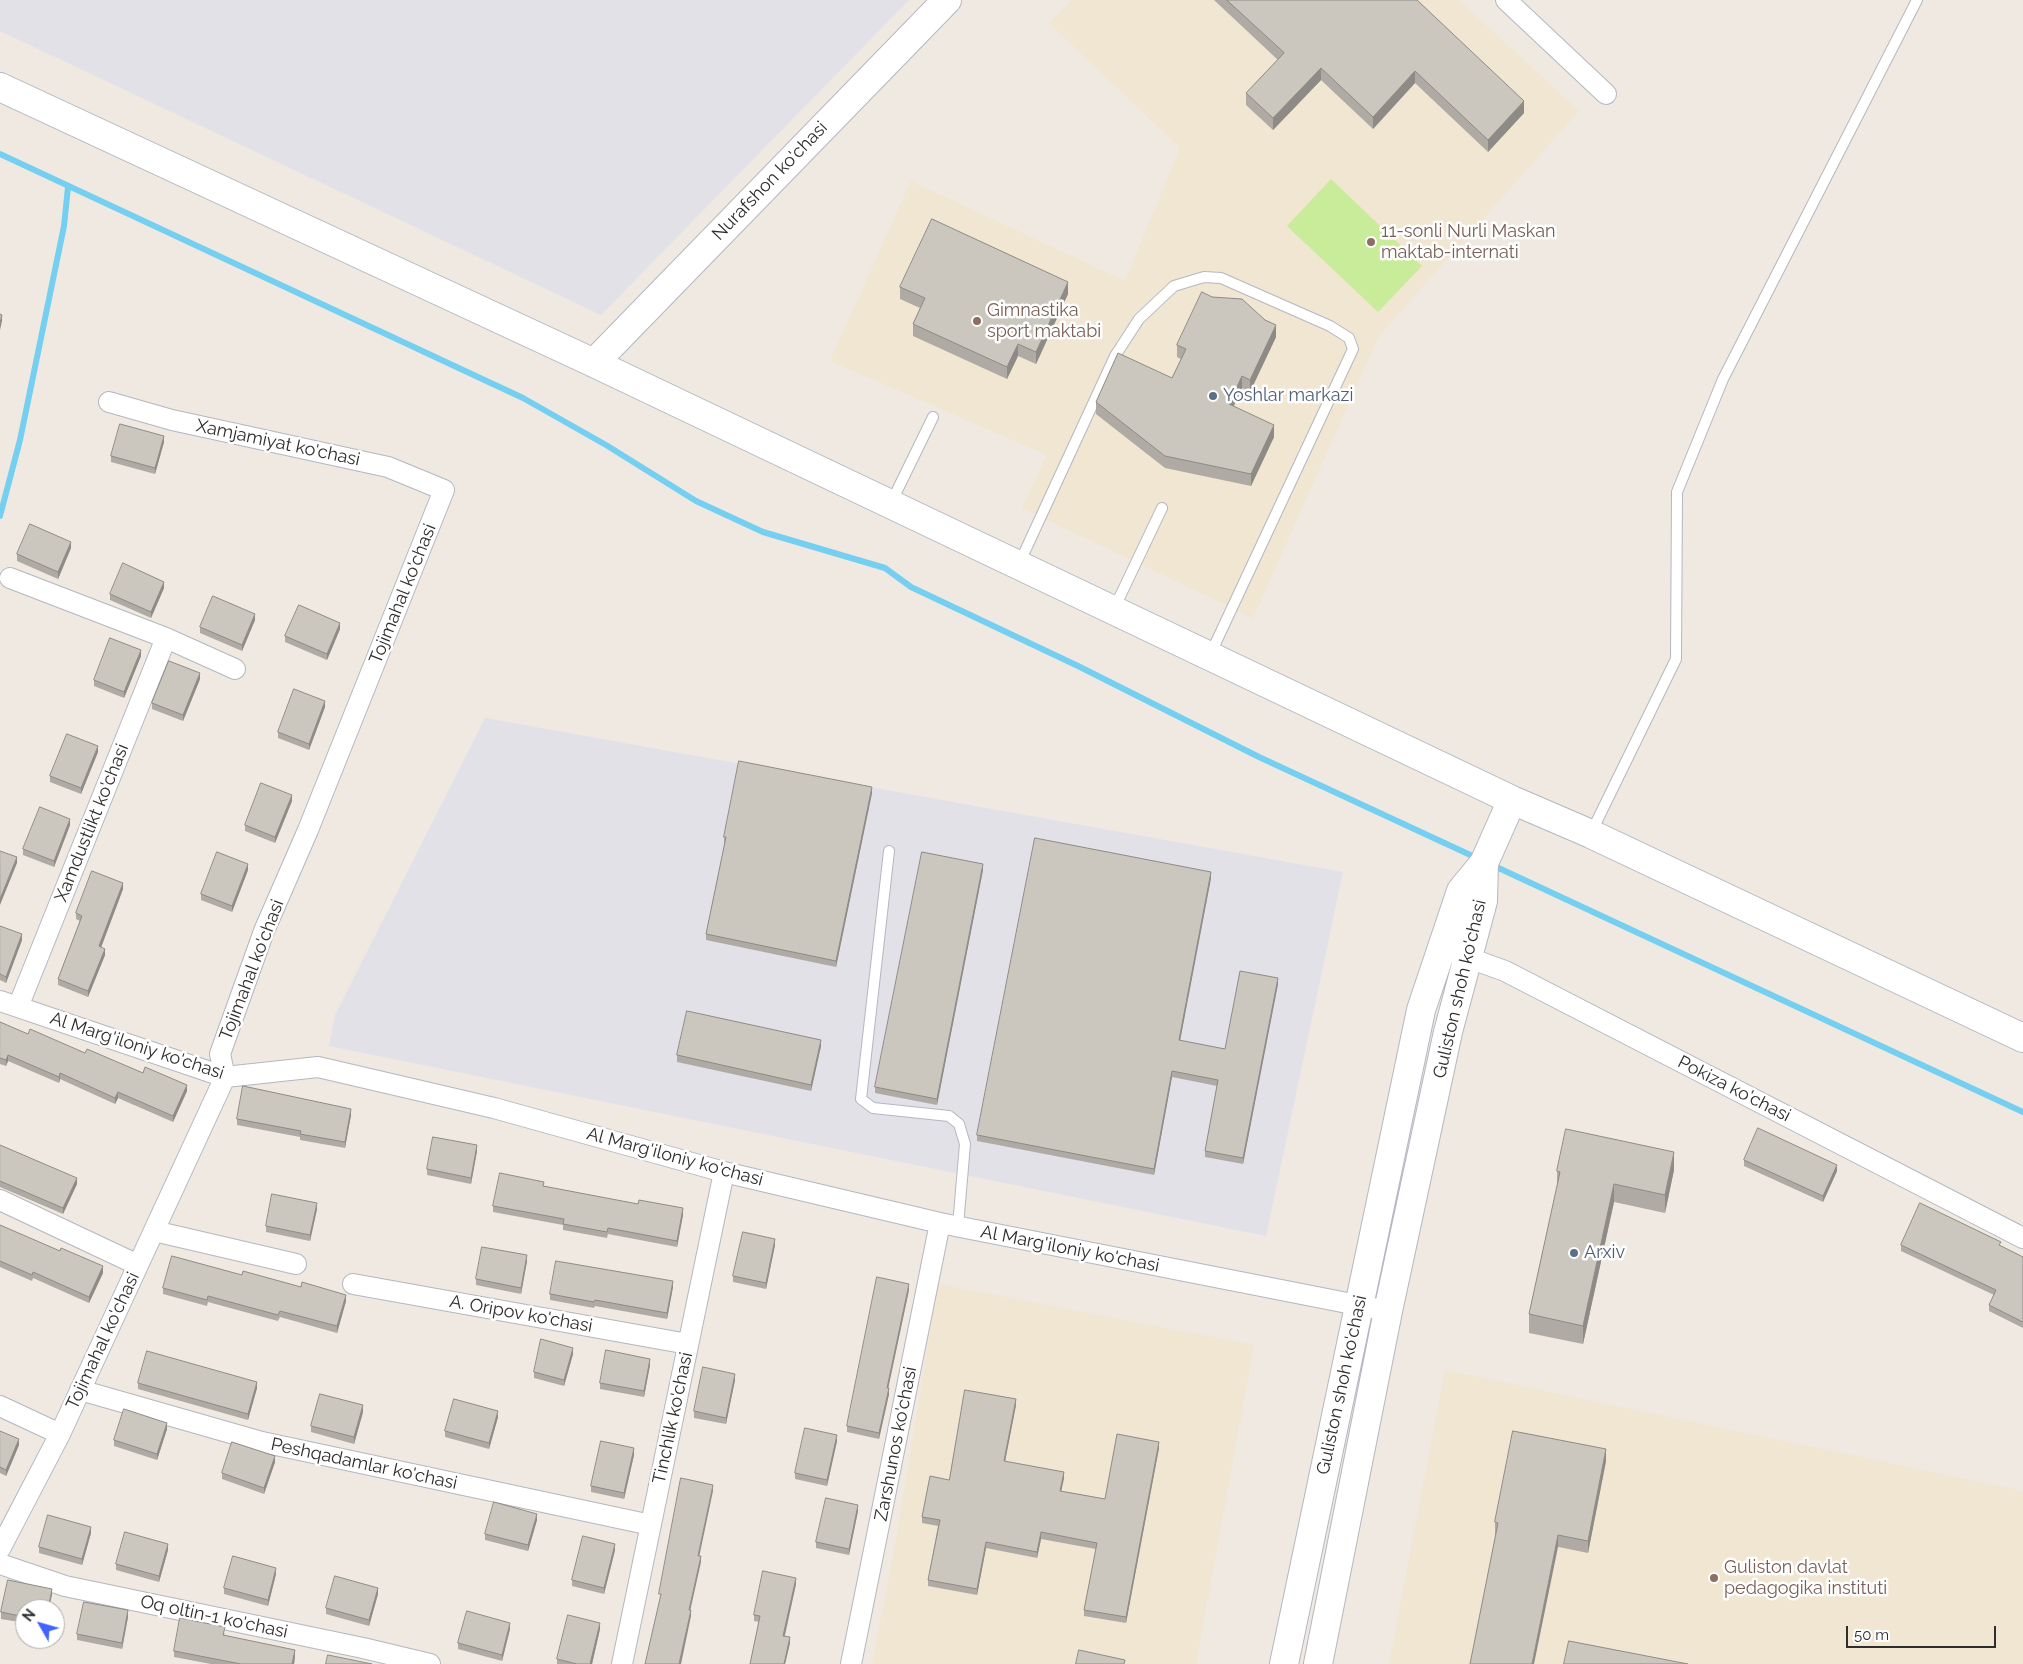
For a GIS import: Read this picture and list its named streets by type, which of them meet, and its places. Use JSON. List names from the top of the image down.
{
  "streets": {
    "main road": ["Nurafshon ko'chasi", "Guliston shoh ko'chasi"],
    "street": [
      "Xamjamiyat ko'chasi",
      "Tojimahal ko'chasi",
      "Xamdustlikt ko'chasi",
      "Al Marg'iloniy ko'chasi",
      "Pokiza ko'chasi",
      "A. Oripov ko'chasi",
      "Tinchlik ko'chasi",
      "Zarshunos ko'chasi",
      "Peshqadamlar ko'chasi",
      "Oq oltin-1 ko'chasi"
    ]
  },
  "crossings": [
    ["Xamjamiyat ko'chasi", "Tojimahal ko'chasi"],
    ["Tojimahal ko'chasi", "Al Marg'iloniy ko'chasi"],
    ["Tojimahal ko'chasi", "Peshqadamlar ko'chasi"],
    ["Xamdustlikt ko'chasi", "Al Marg'iloniy ko'chasi"],
    ["Guliston shoh ko'chasi", "Al Marg'iloniy ko'chasi"],
    ["Guliston shoh ko'chasi", "Pokiza ko'chasi"],
    ["Al Marg'iloniy ko'chasi", "Tinchlik ko'chasi"],
    ["Al Marg'iloniy ko'chasi", "Zarshunos ko'chasi"],
    ["A. Oripov ko'chasi", "Tinchlik ko'chasi"],
    ["Tinchlik ko'chasi", "Peshqadamlar ko'chasi"]
  ],
  "places": [
    "11-sonli Nurli Maskan maktab-internati",
    "Gimnastika sport maktabi",
    "Yoshlar markazi",
    "Arxiv",
    "Guliston davlat pedagogika instituti"
  ],
  "scale_bar": "50 m",
  "north": "top left"
}
